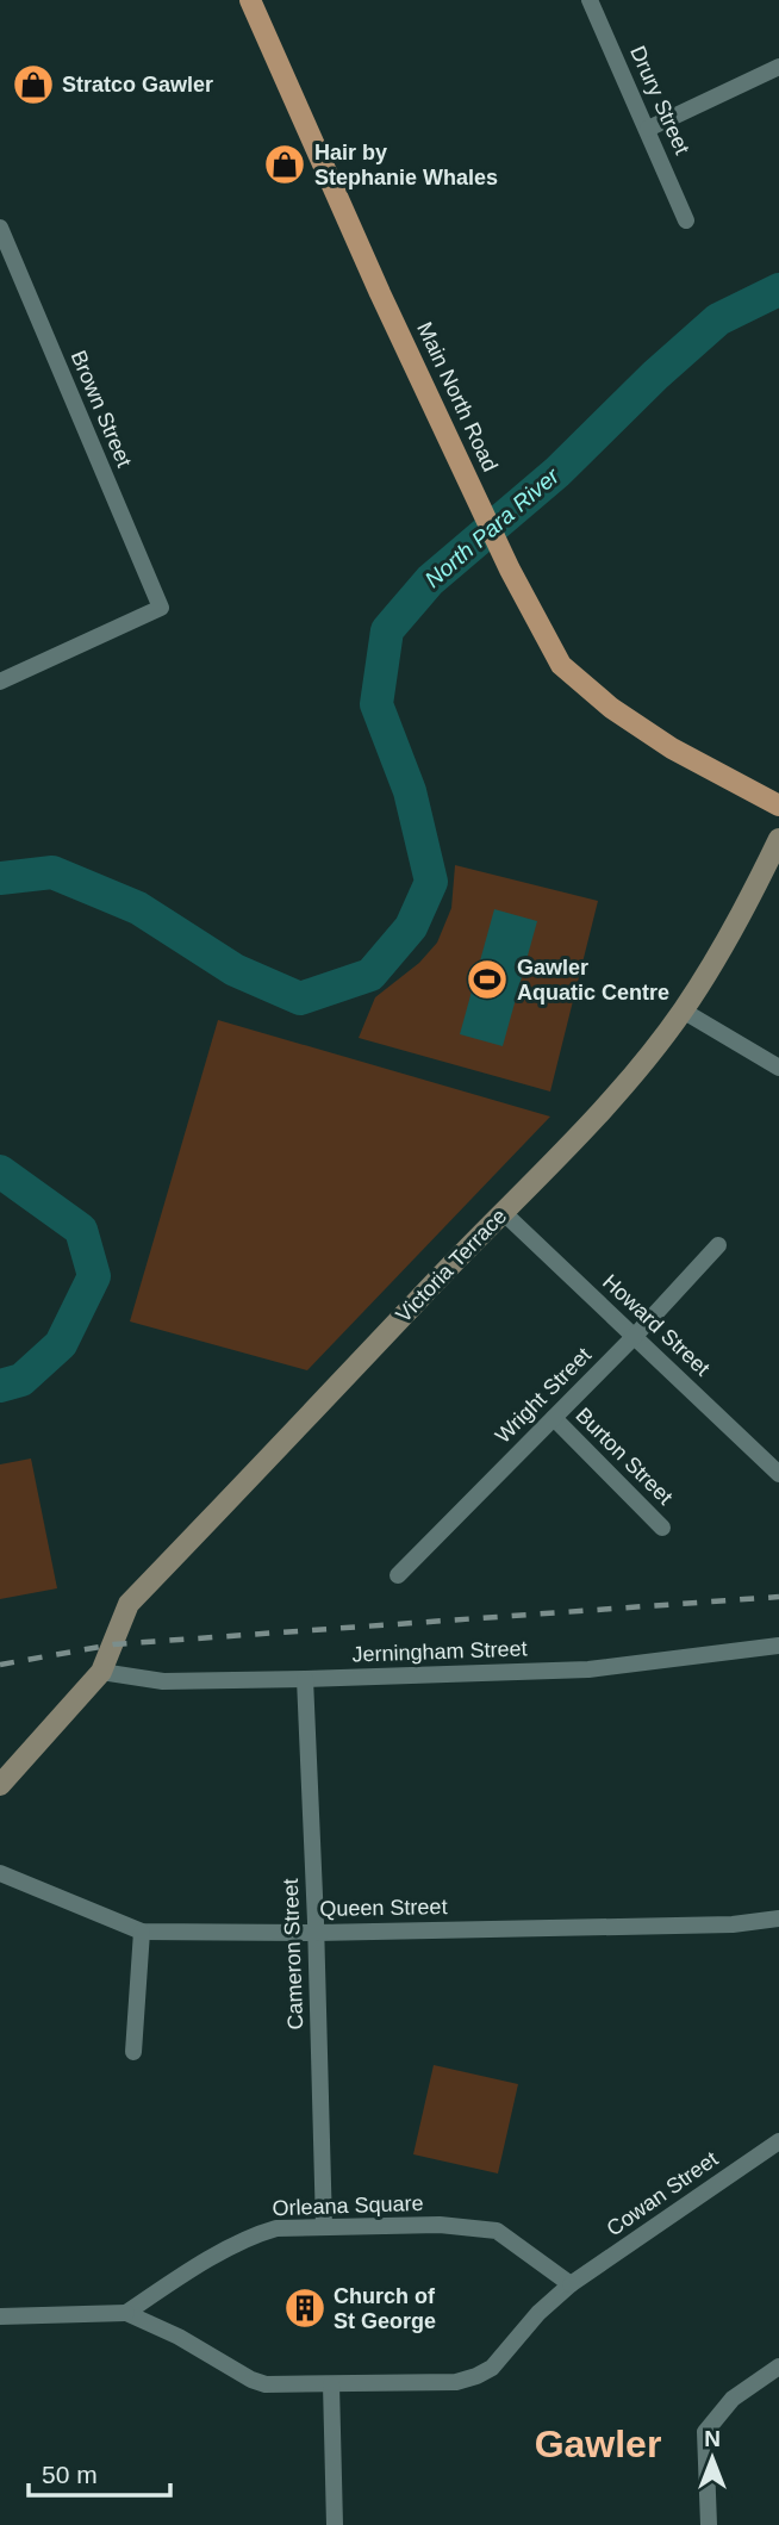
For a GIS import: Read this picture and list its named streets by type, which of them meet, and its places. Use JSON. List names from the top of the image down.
{
  "streets": {
    "main road": ["Main North Road"],
    "street": [
      "Drury Street",
      "Brown Street",
      "Victoria Terrace",
      "Howard Street",
      "Wright Street",
      "Burton Street",
      "Jerningham Street",
      "Queen Street",
      "Cameron Street",
      "Cowan Street",
      "Orleana Square"
    ]
  },
  "crossings": [
    ["Victoria Terrace", "Howard Street"],
    ["Victoria Terrace", "Jerningham Street"],
    ["Howard Street", "Wright Street"],
    ["Wright Street", "Burton Street"],
    ["Jerningham Street", "Cameron Street"],
    ["Queen Street", "Cameron Street"],
    ["Cameron Street", "Orleana Square"],
    ["Cowan Street", "Orleana Square"]
  ],
  "districts": ["Gawler"],
  "water": ["North Para River"],
  "places": {
    "shop": ["Stratco Gawler", "Hair by Stephanie Whales"],
    "sports": ["Gawler Aquatic Centre"],
    "building": ["Church of St George"]
  },
  "scale_bar": "50 m",
  "north": "top"
}
